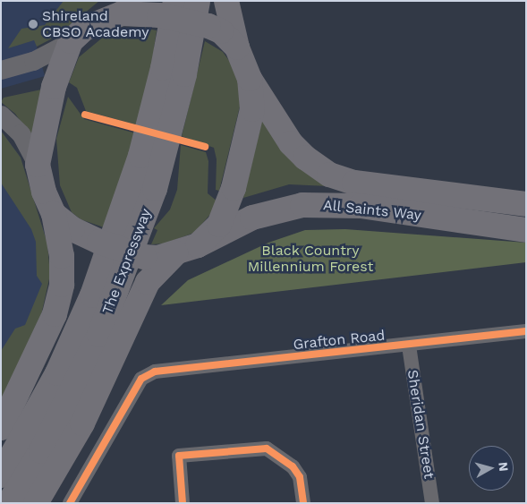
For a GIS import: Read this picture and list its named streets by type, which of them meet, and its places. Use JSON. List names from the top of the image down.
{
  "streets": {
    "highway": ["All Saints Way", "The Expressway"],
    "street": ["Grafton Road", "Sheridan Street"]
  },
  "crossings": [
    ["Grafton Road", "Sheridan Street"]
  ],
  "parks": ["Black Country Millennium Forest"],
  "places": ["Shireland CBSO Academy"],
  "north": "right"
}
